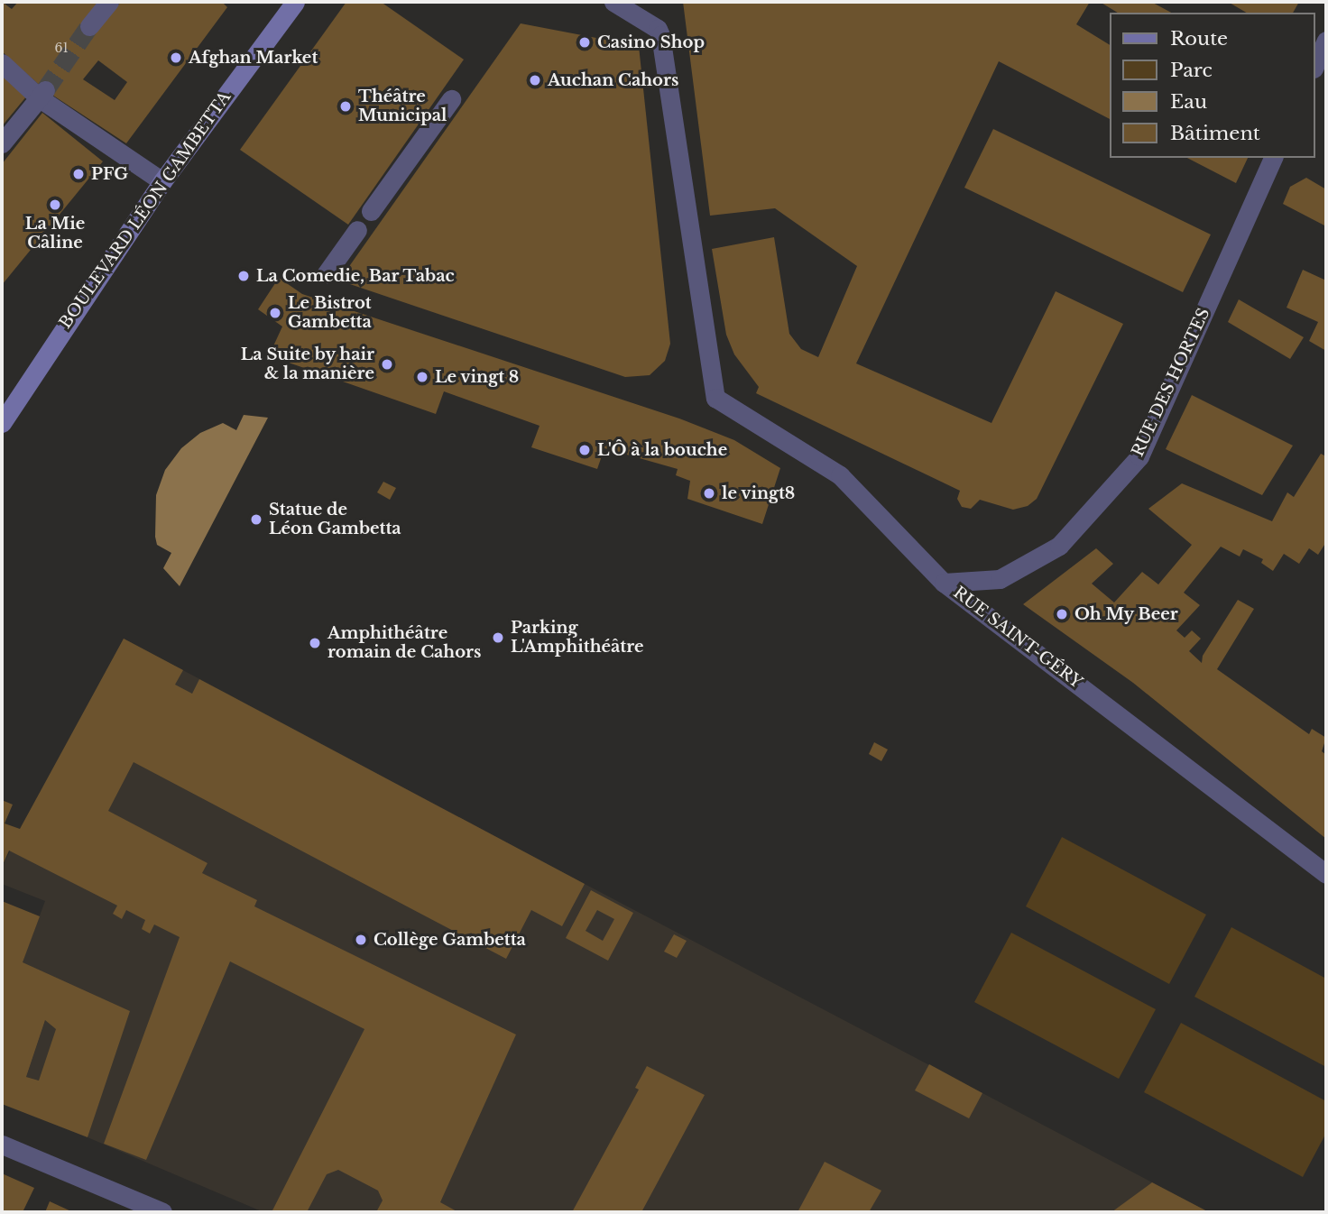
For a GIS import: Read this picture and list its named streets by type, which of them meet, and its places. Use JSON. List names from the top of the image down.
{
  "streets": {
    "main road": ["BOULEVARD LÉON GAMBETTA"],
    "street": ["RUE DES HORTES", "RUE SAINT-GÉRY"]
  },
  "crossings": [
    ["RUE DES HORTES", "RUE SAINT-GÉRY"]
  ],
  "places": [
    "Casino Shop",
    "Afghan Market",
    "Auchan Cahors",
    "Théâtre Municipal",
    "PFG",
    "La Mie Câline",
    "La Comedie, Bar Tabac",
    "Le Bistrot Gambetta",
    "La Suite by hair & la manière",
    "Le vingt 8",
    "L'Ô à la bouche",
    "le vingt8",
    "Statue de Léon Gambetta",
    "Oh My Beer",
    "Parking L'Amphithéâtre",
    "Amphithéâtre romain de Cahors",
    "Collège Gambetta"
  ],
  "house_numbers": ["61"],
  "legend": [
    "Route",
    "Parc",
    "Eau",
    "Bâtiment"
  ]
}
